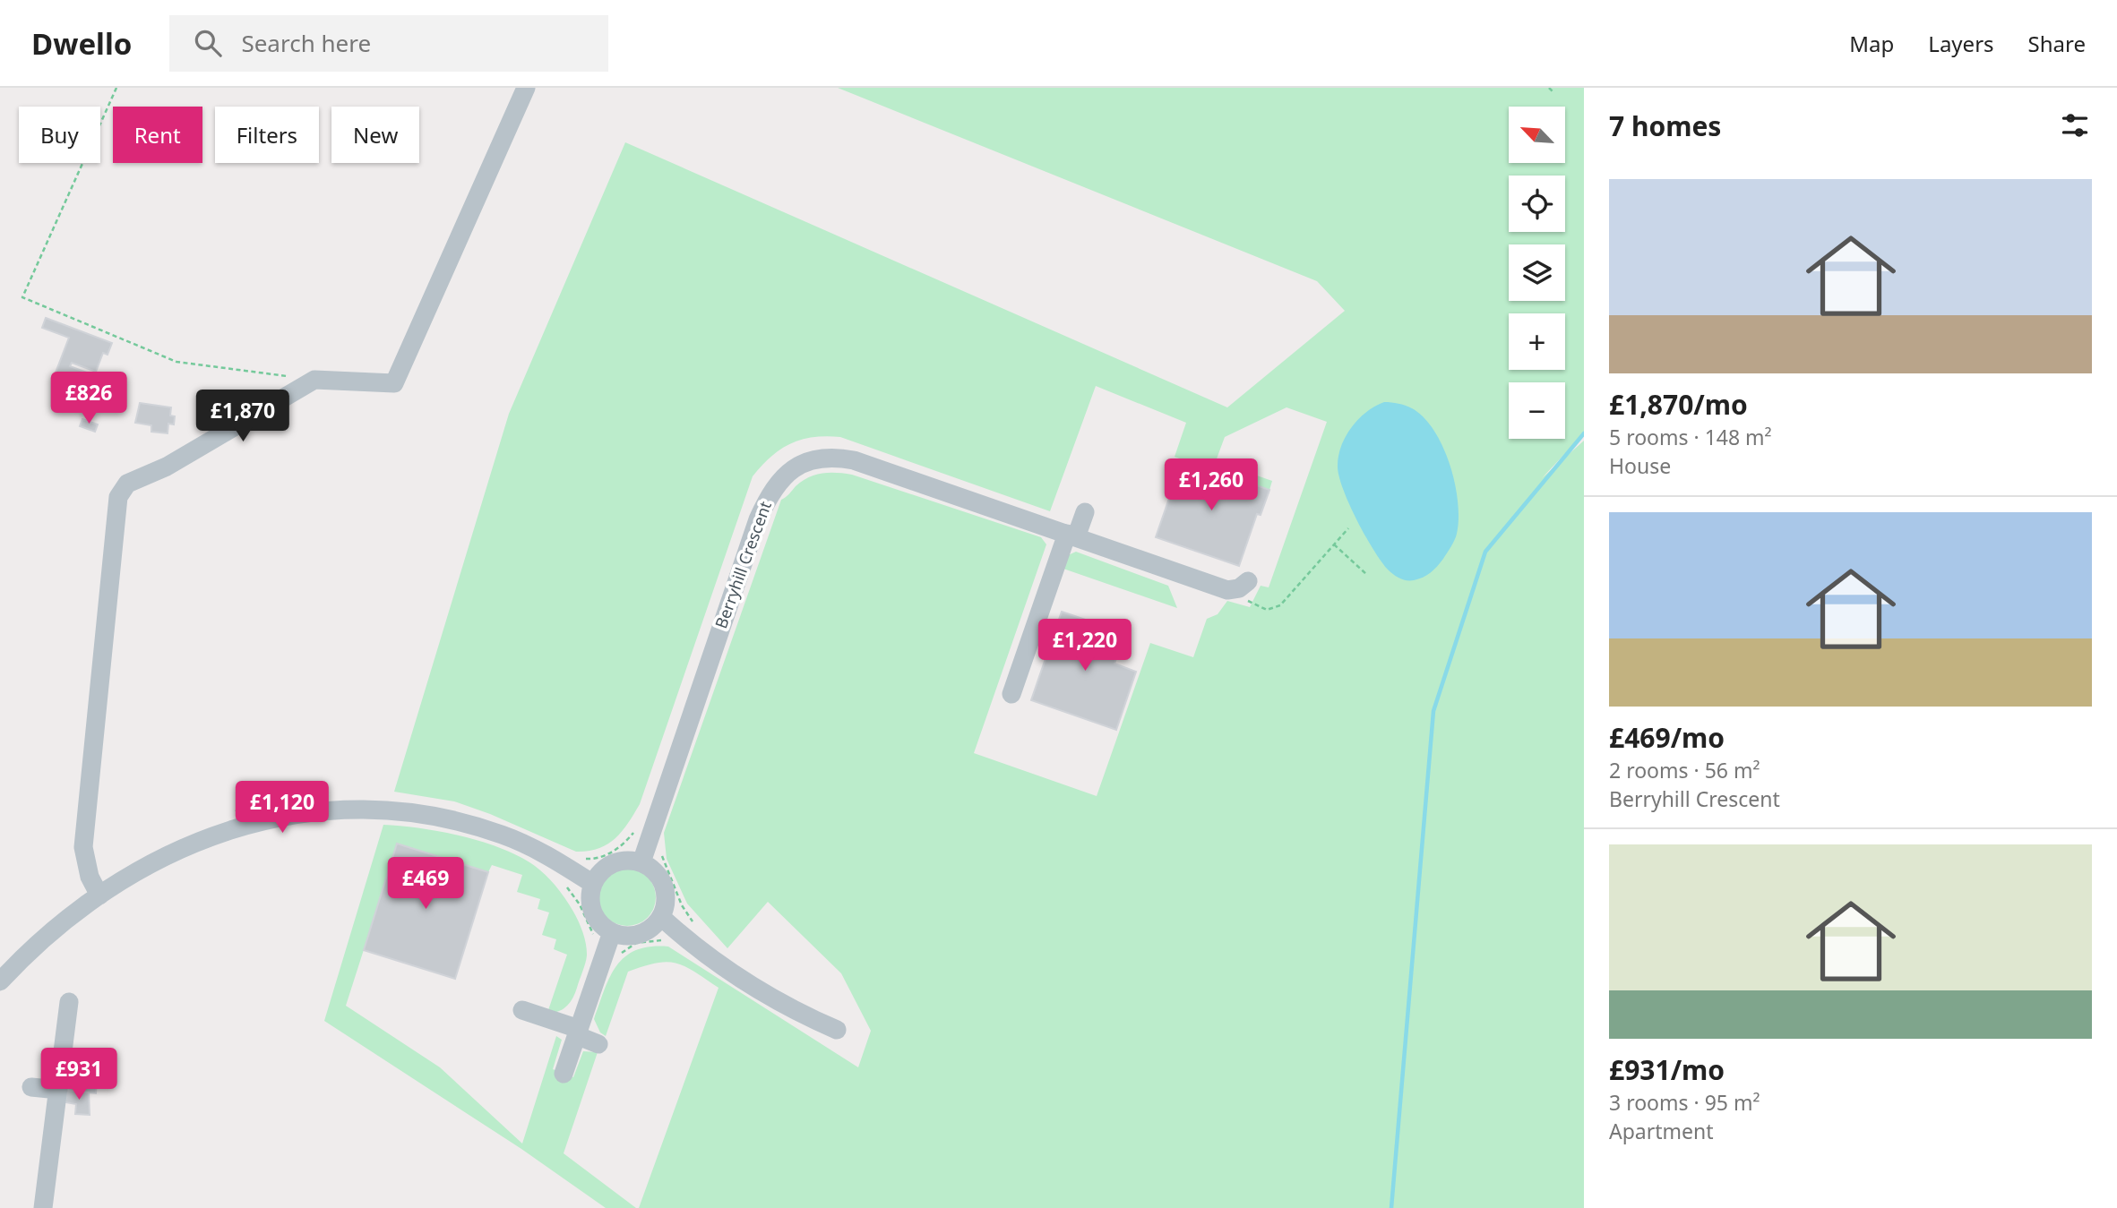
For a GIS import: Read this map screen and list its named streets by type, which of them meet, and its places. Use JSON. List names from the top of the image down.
{
  "streets": {
    "street": ["Berryhill Crescent"]
  },
  "north": "top left",
  "page": {
    "header": "Dwello",
    "search": "Search here",
    "nav": ["Map", "Layers", "Share"],
    "heading": "7 homes",
    "map_buttons": ["+", "−"],
    "chip": [
      "Buy",
      "Rent",
      "Filters",
      "New"
    ],
    "list": [
      {
        "name": "£1,870/mo",
        "note": "5 rooms · 148 m² · House"
      },
      {
        "name": "£469/mo",
        "note": "2 rooms · 56 m² · Berryhill Crescent"
      },
      {
        "name": "£931/mo",
        "note": "3 rooms · 95 m² · Apartment"
      }
    ],
    "price": [
      "£826",
      "£1,870",
      "£1,260",
      "£1,220",
      "£1,120",
      "£469",
      "£931"
    ]
  }
}
